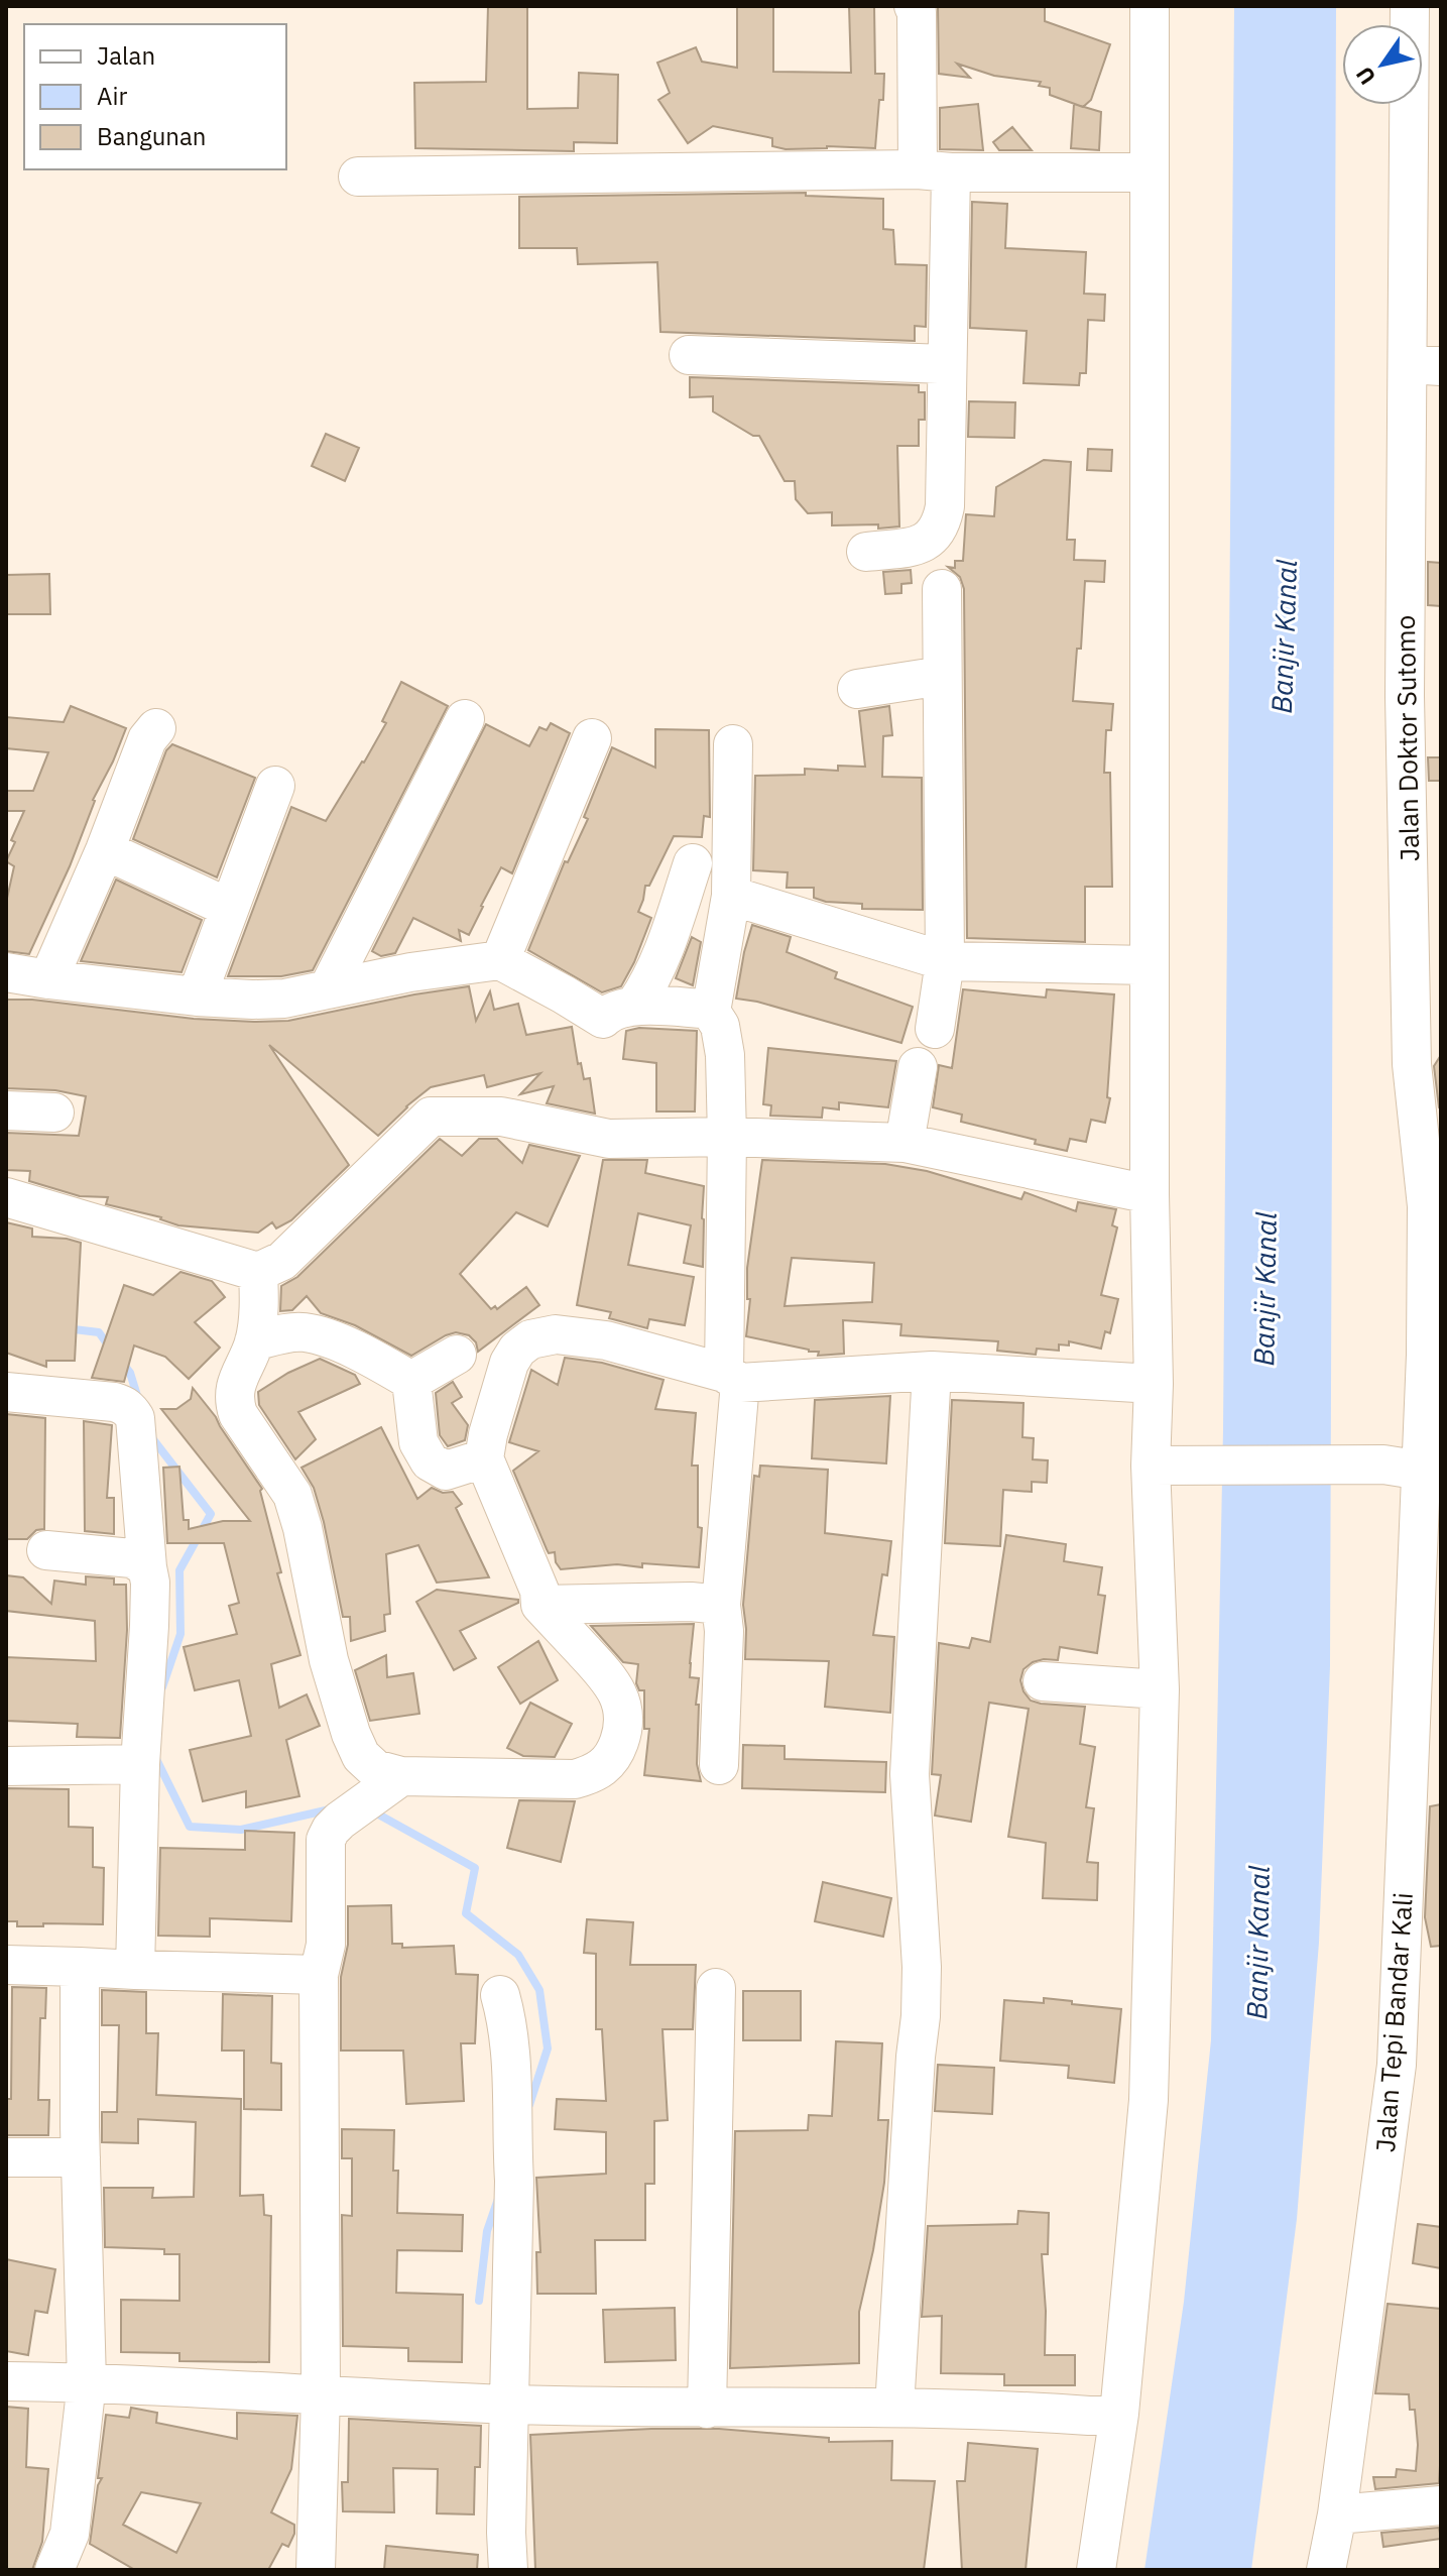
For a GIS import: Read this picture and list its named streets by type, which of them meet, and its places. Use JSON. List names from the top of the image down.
{
  "streets": {
    "street": ["Jalan Doktor Sutomo", "Jalan Tepi Bandar Kali"]
  },
  "crossings": [
    ["Jalan Doktor Sutomo", "Jalan Tepi Bandar Kali"]
  ],
  "water": ["Banjir Kanal"],
  "legend": ["Jalan", "Air", "Bangunan"],
  "north": "bottom left"
}
